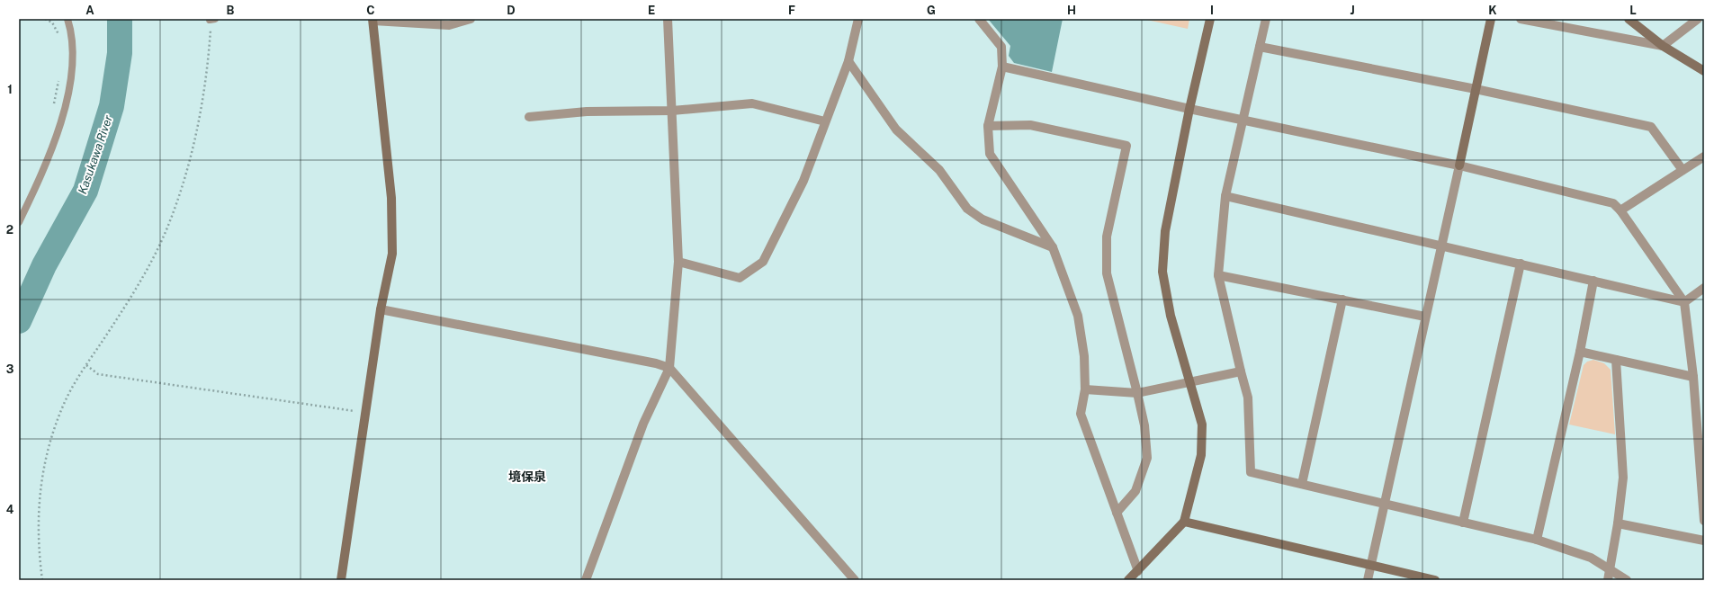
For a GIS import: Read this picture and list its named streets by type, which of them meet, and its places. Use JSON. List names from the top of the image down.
{
  "districts": ["境保泉"],
  "water": ["Kasukawa River"],
  "grid": {
    "columns": [
      "A",
      "B",
      "C",
      "D",
      "E",
      "F",
      "G",
      "H",
      "I",
      "J",
      "K",
      "L"
    ],
    "rows": [
      "1",
      "2",
      "3",
      "4"
    ]
  }
}
